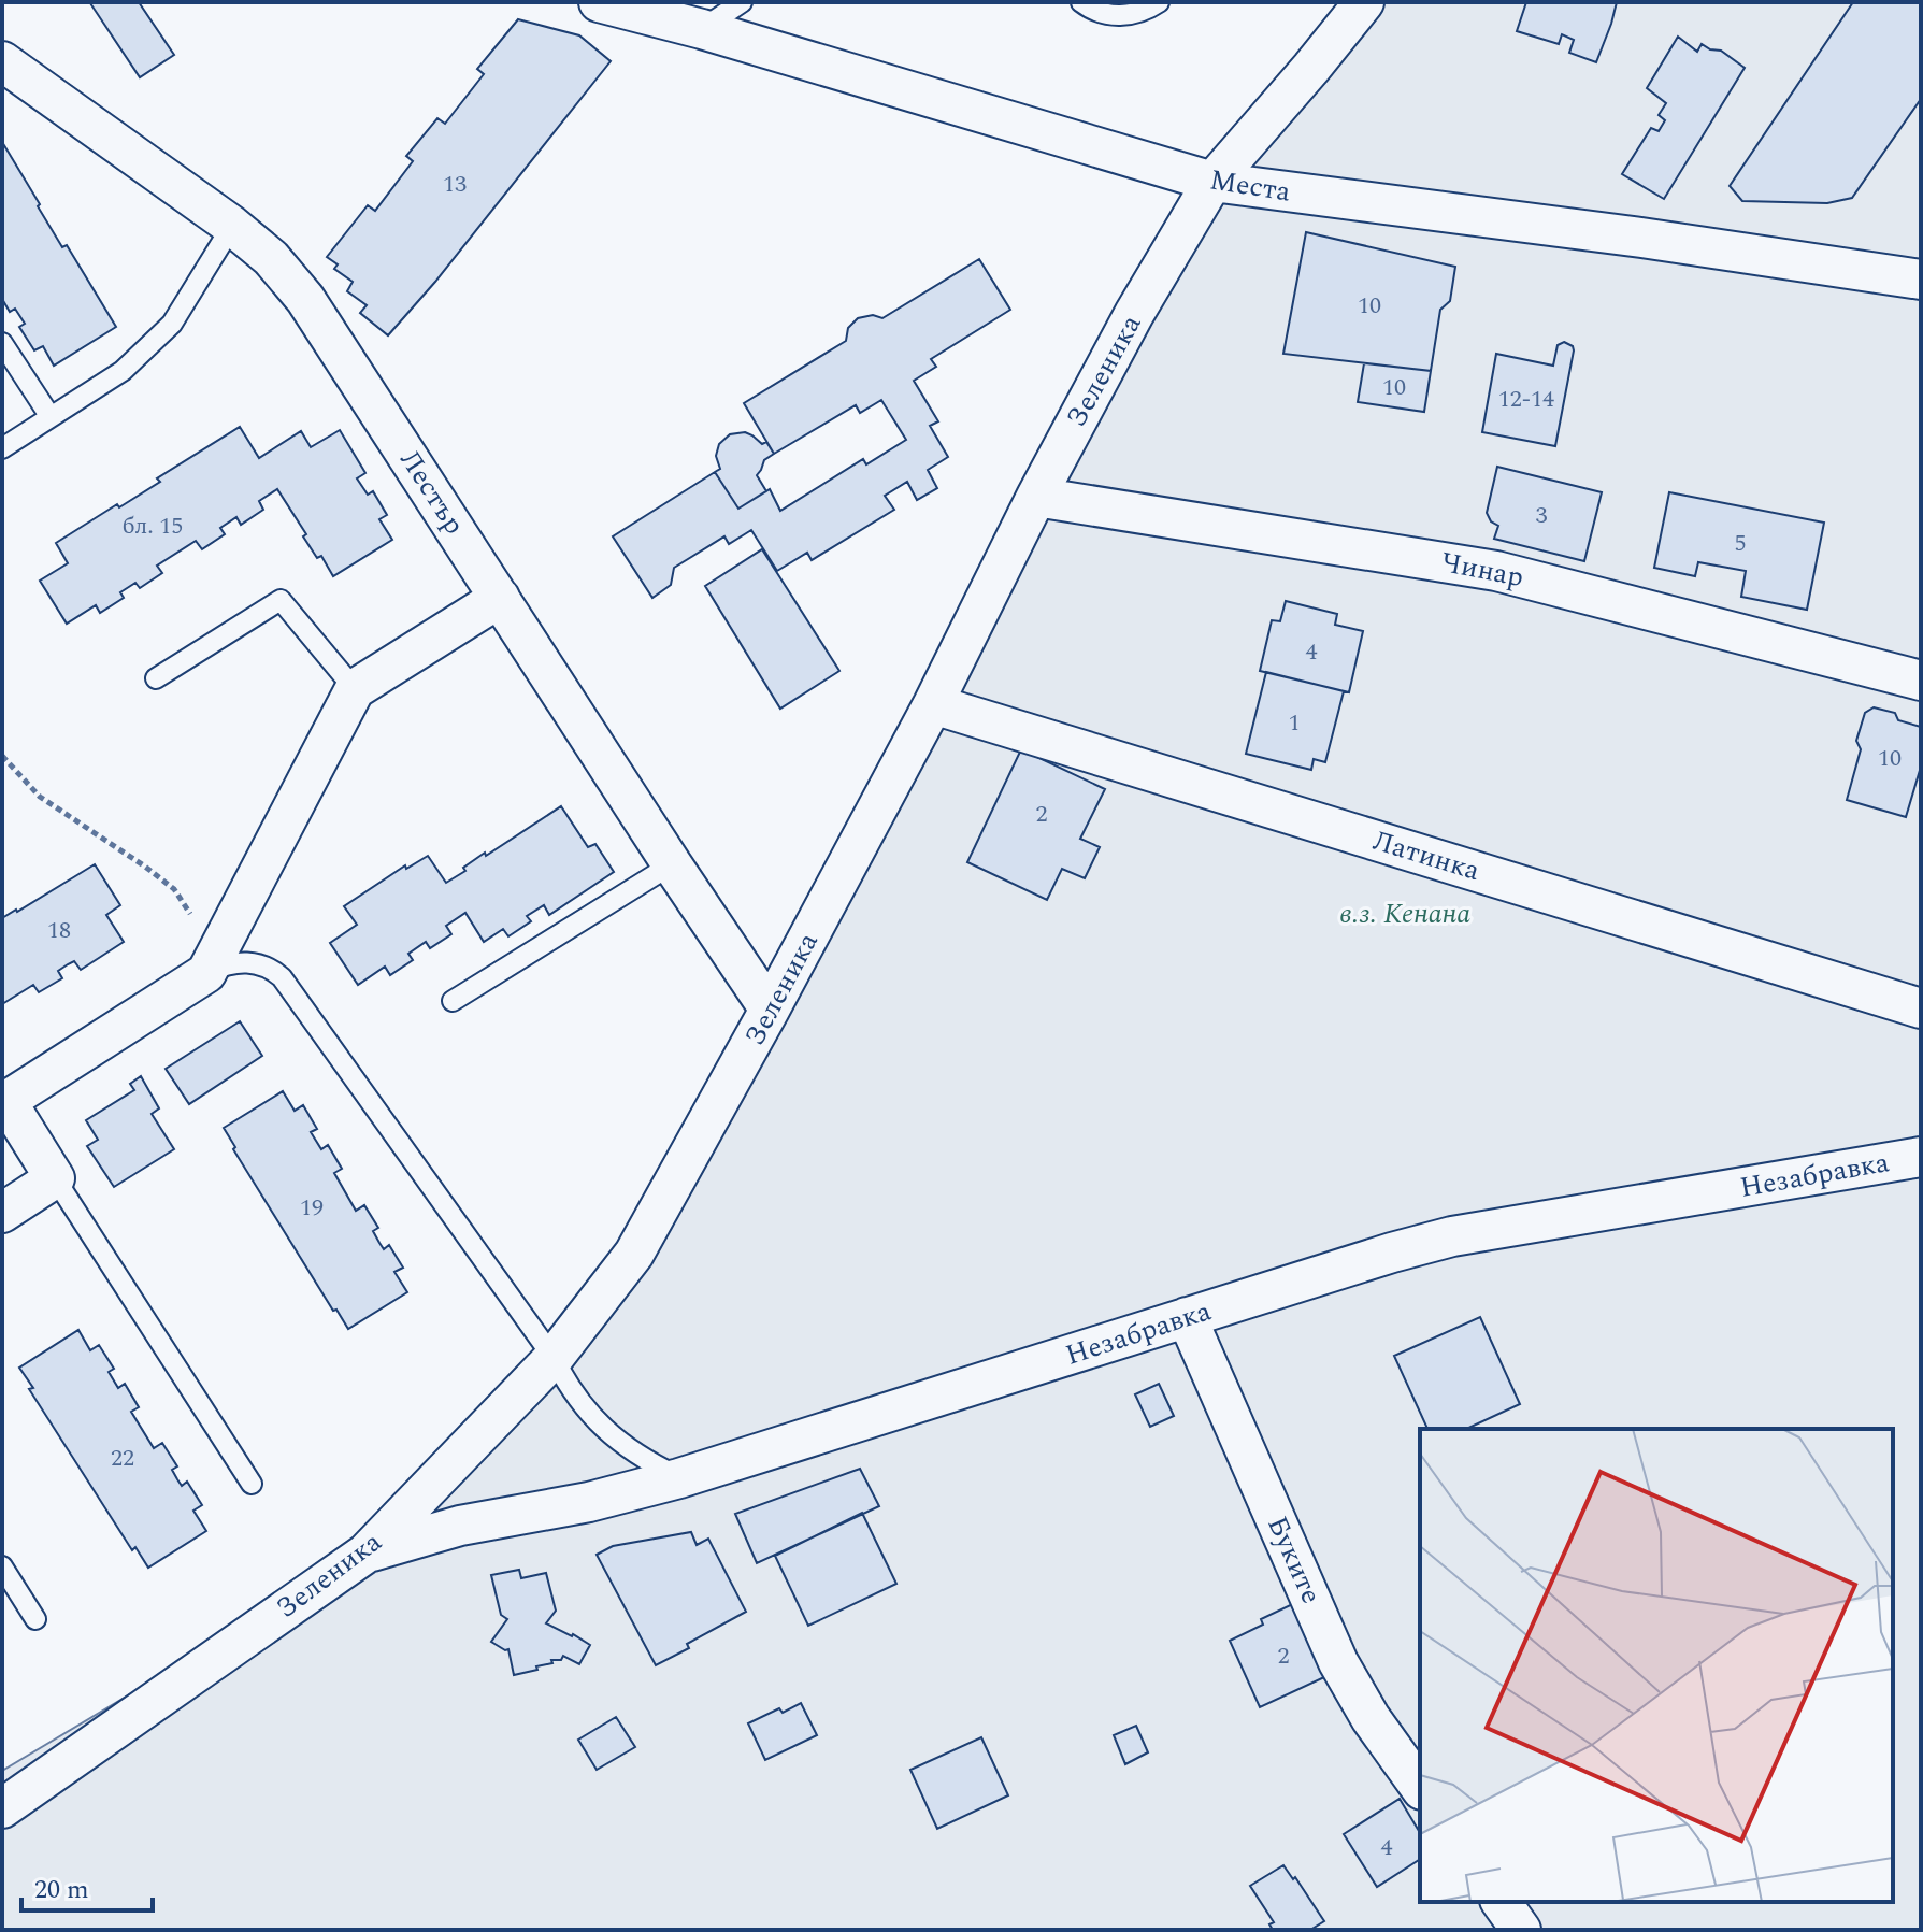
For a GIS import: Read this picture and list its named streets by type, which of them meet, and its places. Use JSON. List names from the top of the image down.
{
  "streets": {
    "street": [
      "Места",
      "Зеленика",
      "Лестър",
      "Чинар",
      "Латинка",
      "Незабравка",
      "Буките"
    ]
  },
  "crossings": [
    ["Места", "Зеленика"],
    ["Зеленика", "Лестър"],
    ["Зеленика", "Чинар"],
    ["Зеленика", "Латинка"],
    ["Зеленика", "Незабравка"],
    ["Незабравка", "Буките"]
  ],
  "parks": ["в.з. Кенана"],
  "house_numbers": [
    "13",
    "10",
    "10",
    "12-14",
    "3",
    "бл. 15",
    "5",
    "4",
    "1",
    "10",
    "2",
    "18",
    "19",
    "22",
    "2",
    "4"
  ],
  "scale_bar": "20 m"
}
